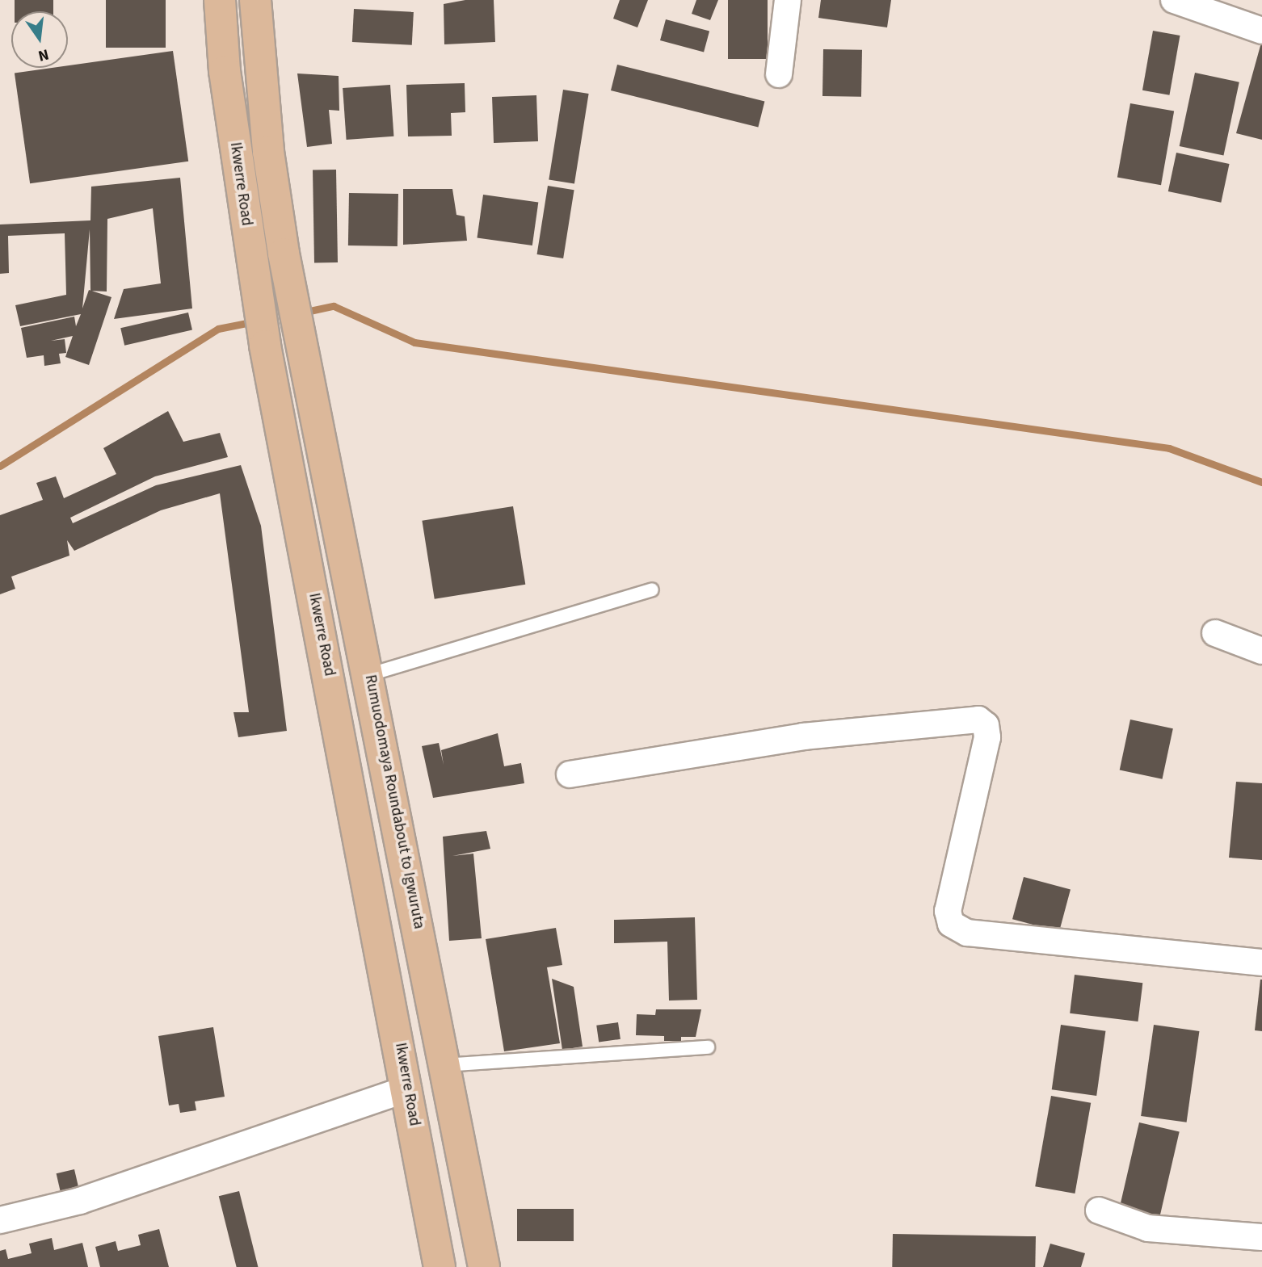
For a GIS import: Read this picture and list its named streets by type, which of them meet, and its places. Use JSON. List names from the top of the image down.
{
  "streets": {
    "main road": ["Ikwerre Road", "Rumuodomaya Roundabout to Igwuruta"]
  },
  "crossings": [
    ["Ikwerre Road", "Rumuodomaya Roundabout to Igwuruta"]
  ],
  "north": "bottom"
}
